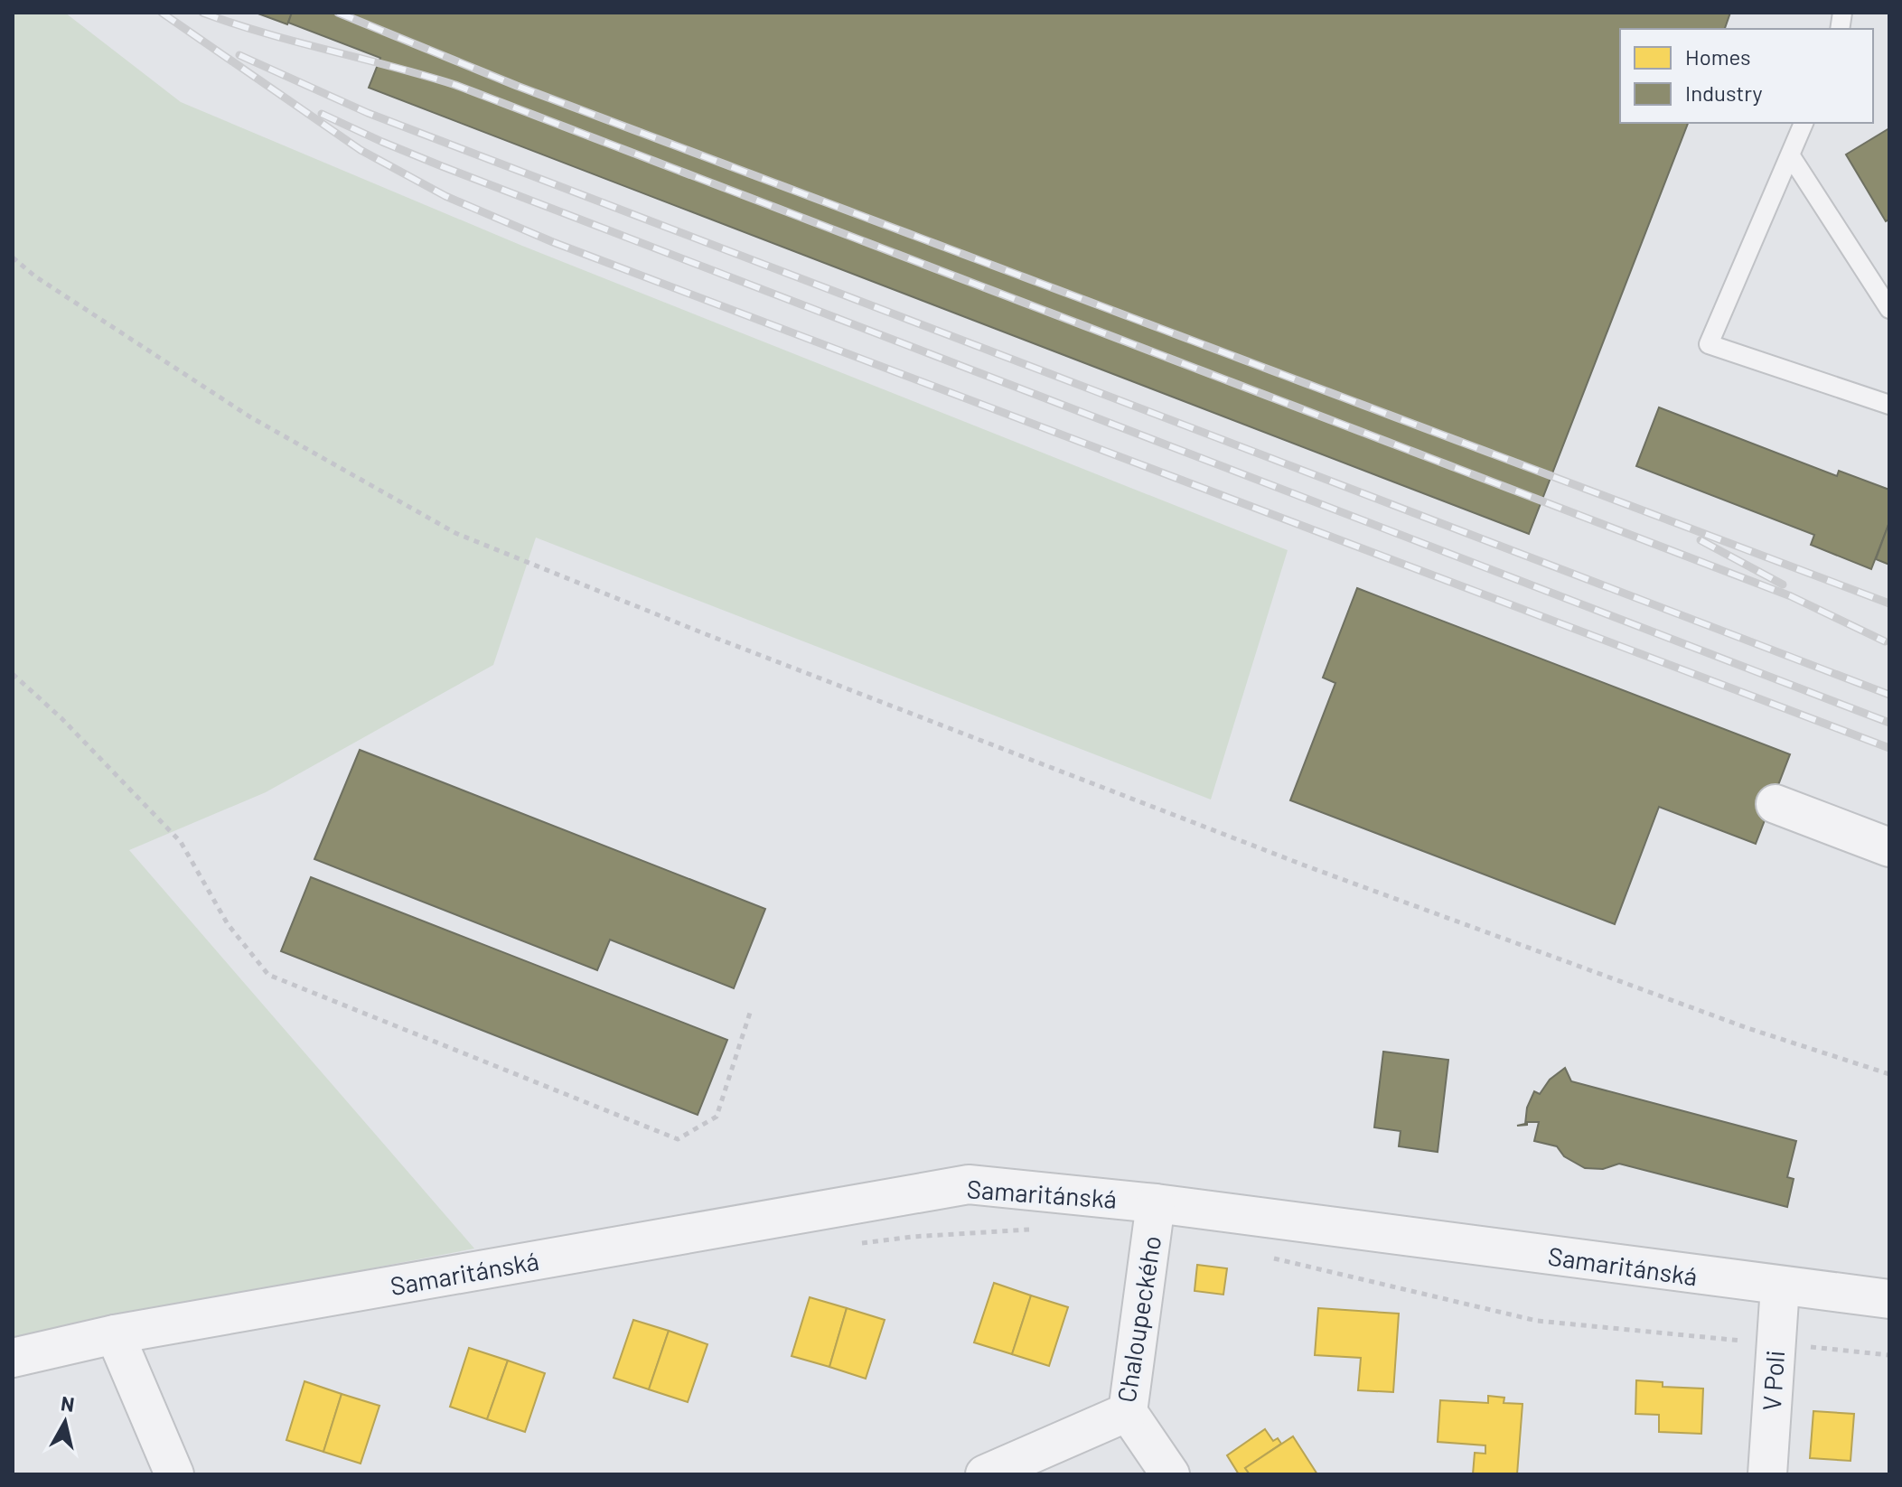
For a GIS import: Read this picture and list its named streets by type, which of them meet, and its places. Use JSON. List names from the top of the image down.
{
  "streets": {
    "street": ["Samaritánská", "Chaloupeckého", "V Poli"]
  },
  "crossings": [
    ["Samaritánská", "Chaloupeckého"],
    ["Samaritánská", "V Poli"]
  ],
  "legend": ["Homes", "Industry"],
  "north": "top"
}
